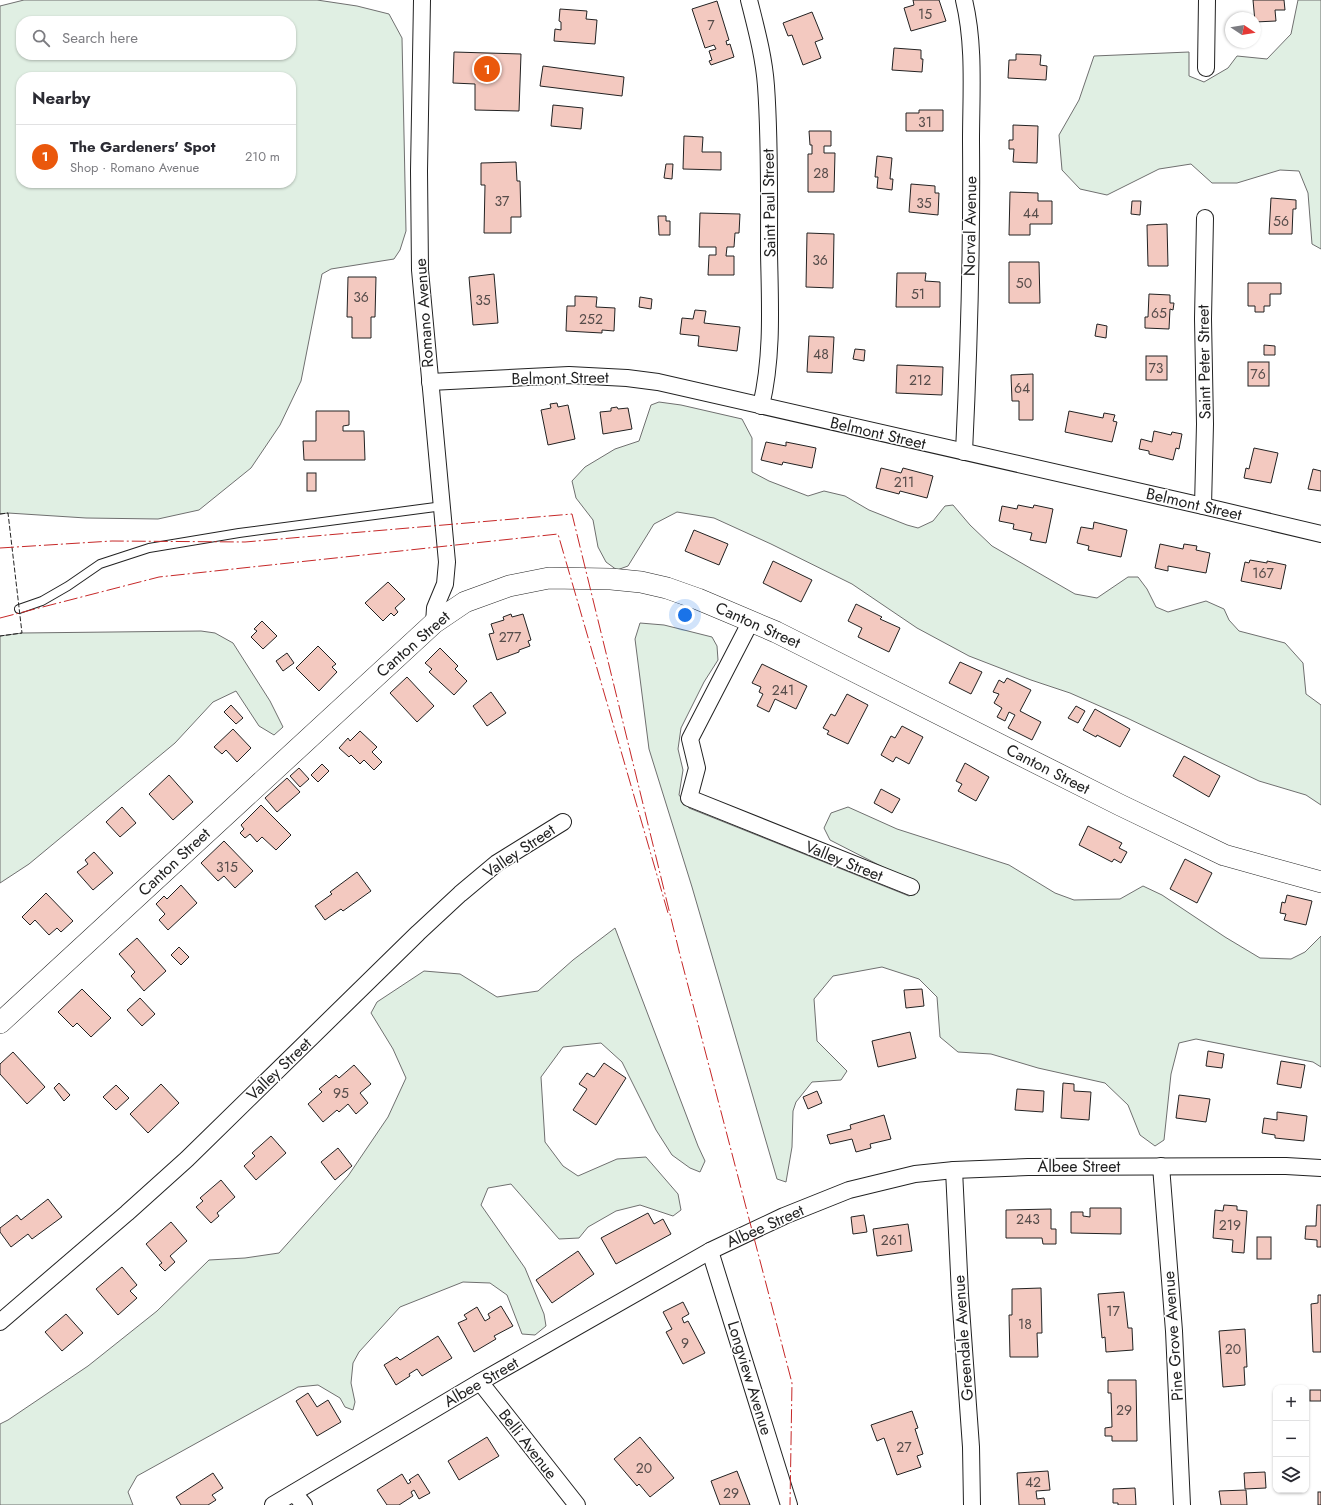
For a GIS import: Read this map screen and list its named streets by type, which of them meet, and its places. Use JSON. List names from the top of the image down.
{
  "streets": {
    "street": [
      "Saint Paul Street",
      "Norval Avenue",
      "Romano Avenue",
      "Saint Peter Street",
      "Belmont Street",
      "Canton Street",
      "Valley Street",
      "Albee Street",
      "Pine Grove Avenue",
      "Greendale Avenue",
      "Longview Avenue",
      "Belli Avenue"
    ]
  },
  "crossings": [
    ["Saint Paul Street", "Belmont Street"],
    ["Norval Avenue", "Belmont Street"],
    ["Romano Avenue", "Belmont Street"],
    ["Romano Avenue", "Canton Street"],
    ["Saint Peter Street", "Belmont Street"],
    ["Canton Street", "Valley Street"],
    ["Albee Street", "Pine Grove Avenue"],
    ["Albee Street", "Greendale Avenue"],
    ["Albee Street", "Longview Avenue"],
    ["Albee Street", "Belli Avenue"]
  ],
  "house_numbers": [
    "15",
    "7",
    "31",
    "28",
    "37",
    "35",
    "44",
    "56",
    "36",
    "50",
    "51",
    "36",
    "35",
    "65",
    "252",
    "48",
    "73",
    "76",
    "212",
    "64",
    "211",
    "167",
    "277",
    "241",
    "315",
    "95",
    "243",
    "219",
    "261",
    "17",
    "18",
    "9",
    "20",
    "29",
    "27",
    "20",
    "42",
    "29"
  ],
  "north": "right",
  "page": {
    "search": "Search here",
    "pins": "1",
    "heading": "Nearby",
    "list": [
      {
        "mark": "1",
        "name": "The Gardeners' Spot",
        "note": "Shop · Romano Avenue",
        "value": "210 m"
      }
    ],
    "map_buttons": ["+", "−"]
  }
}
